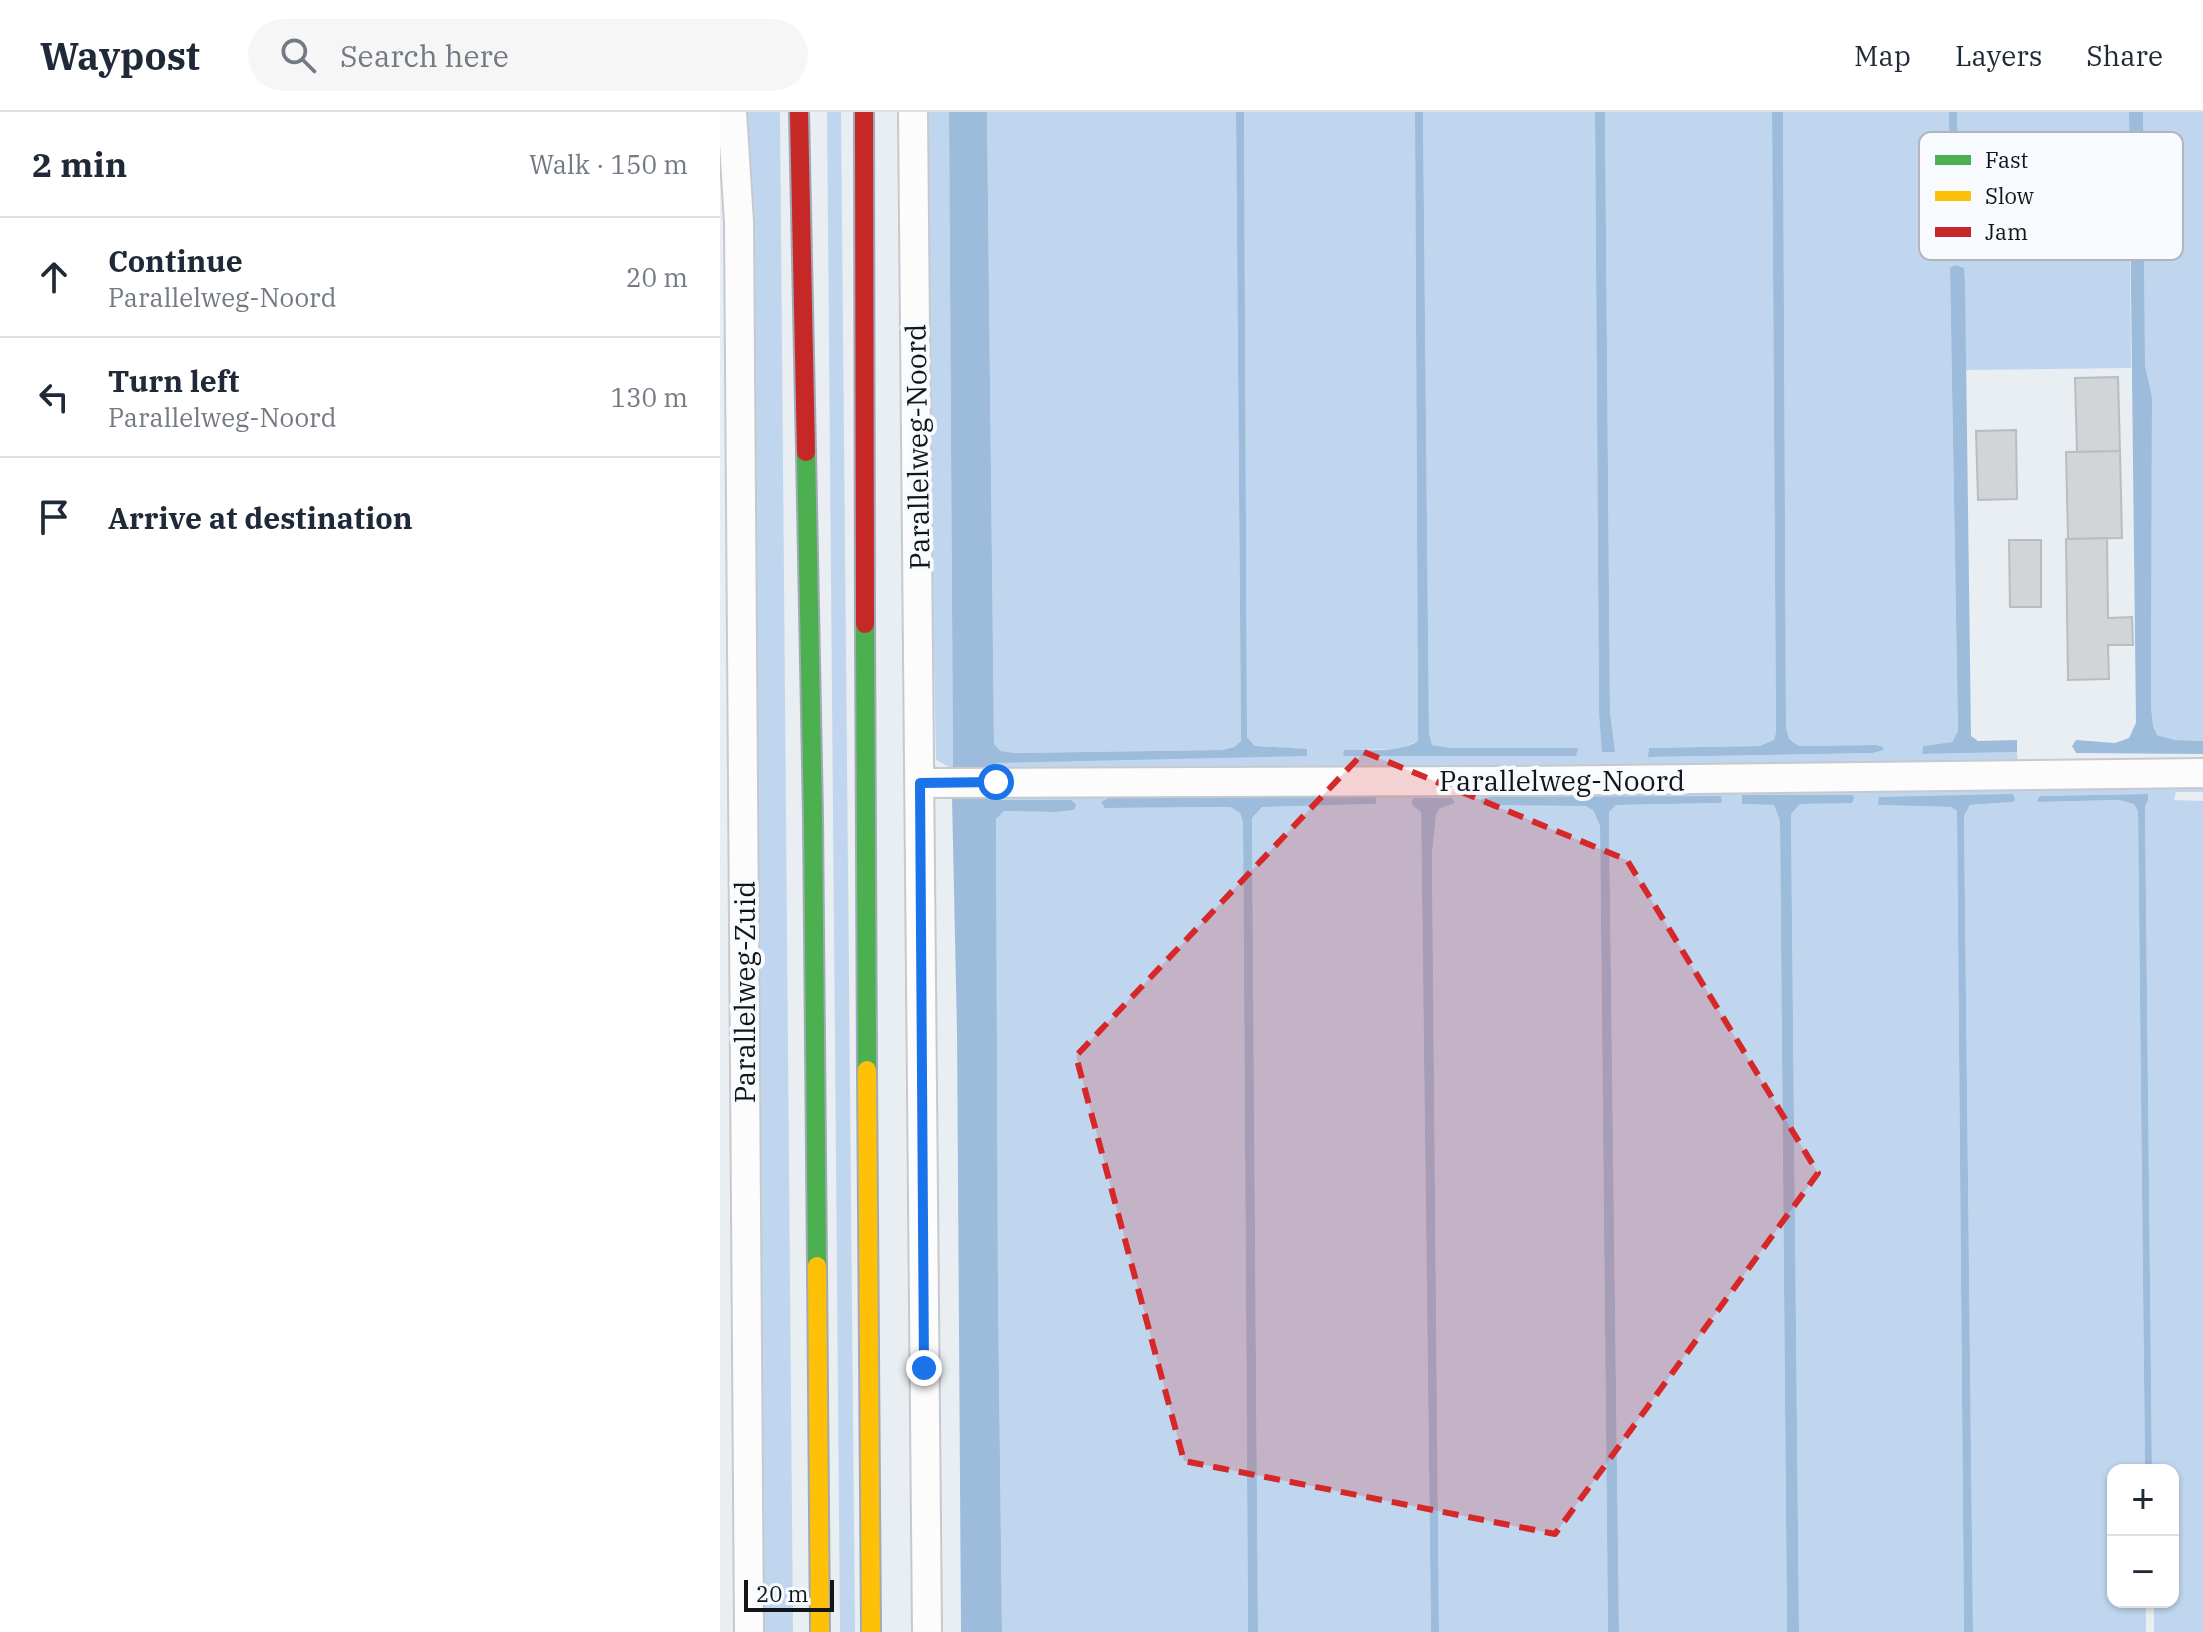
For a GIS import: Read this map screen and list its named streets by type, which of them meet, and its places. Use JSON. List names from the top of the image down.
{
  "streets": {
    "street": ["Parallelweg-Noord", "Parallelweg-Zuid"]
  },
  "legend": ["Fast", "Slow", "Jam"],
  "scale_bar": "20 m",
  "page": {
    "header": "Waypost",
    "search": "Search here",
    "nav": ["Map", "Layers", "Share"],
    "heading": ["2 min", "Walk · 150 m"],
    "list": [
      ["Continue", "Parallelweg-Noord", "20 m"],
      ["Turn left", "Parallelweg-Noord", "130 m"],
      "Arrive at destination"
    ],
    "map_buttons": ["+", "−"],
    "scale": "20 m"
  }
}
